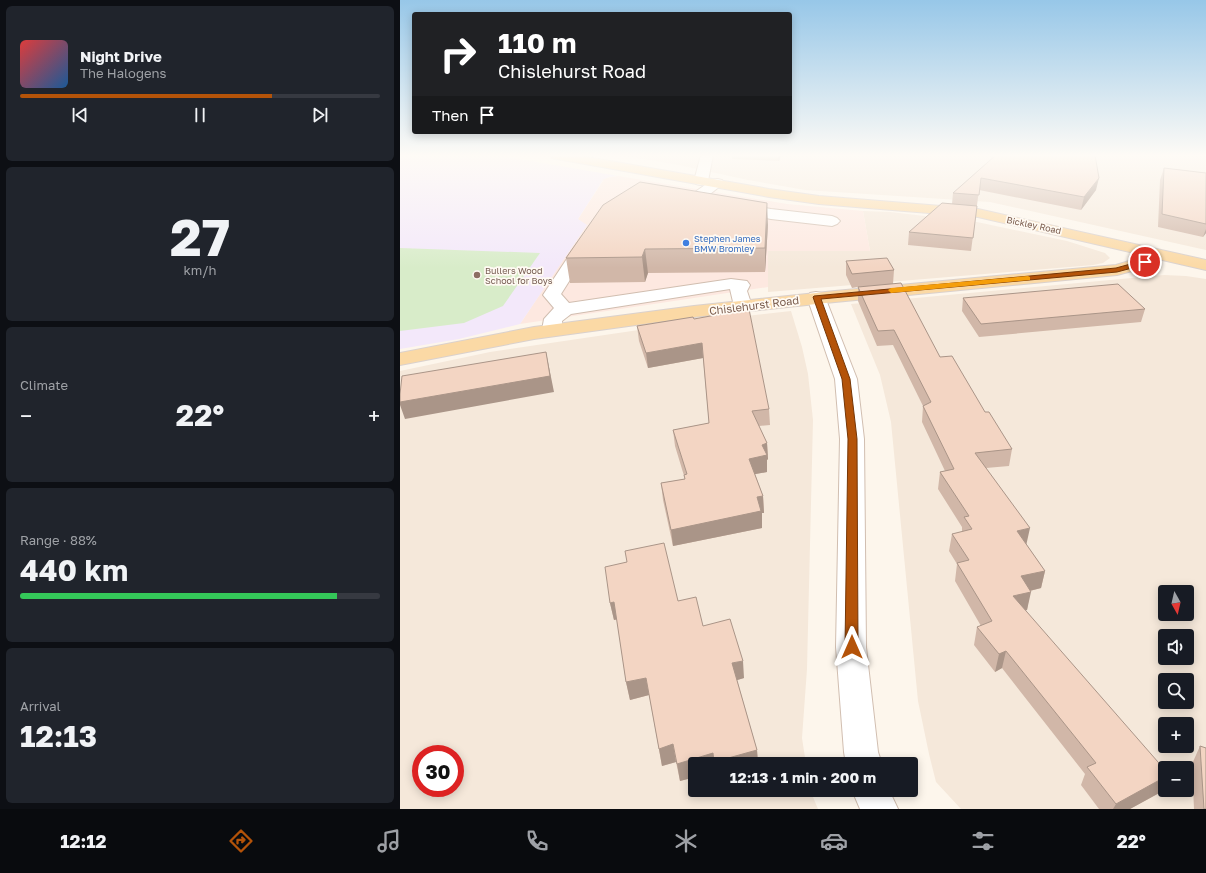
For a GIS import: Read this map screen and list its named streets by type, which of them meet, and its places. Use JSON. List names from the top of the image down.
{
  "streets": {
    "main road": ["Bickley Road", "Chislehurst Road"]
  },
  "crossings": [
    ["Bickley Road", "Chislehurst Road"]
  ],
  "places": ["Stephen James BMW Bromley", "Bullers Wood School for Boys"],
  "north": "bottom",
  "page": {
    "turn": ["110 m", "Chislehurst Road"],
    "song": ["Night Drive", "The Halogens"],
    "then": "Then",
    "tile": [
      ["27", "km/h"],
      "Climate",
      ["Range · 88%", "440 km"],
      ["Arrival", "12:13"]
    ],
    "heat": ["−", "22°", "+"],
    "map_buttons": ["+", "−"],
    "limit": "30",
    "trip": "12:13 · 1 min · 200 m",
    "tabs": ["12:12", "22°"]
  }
}
